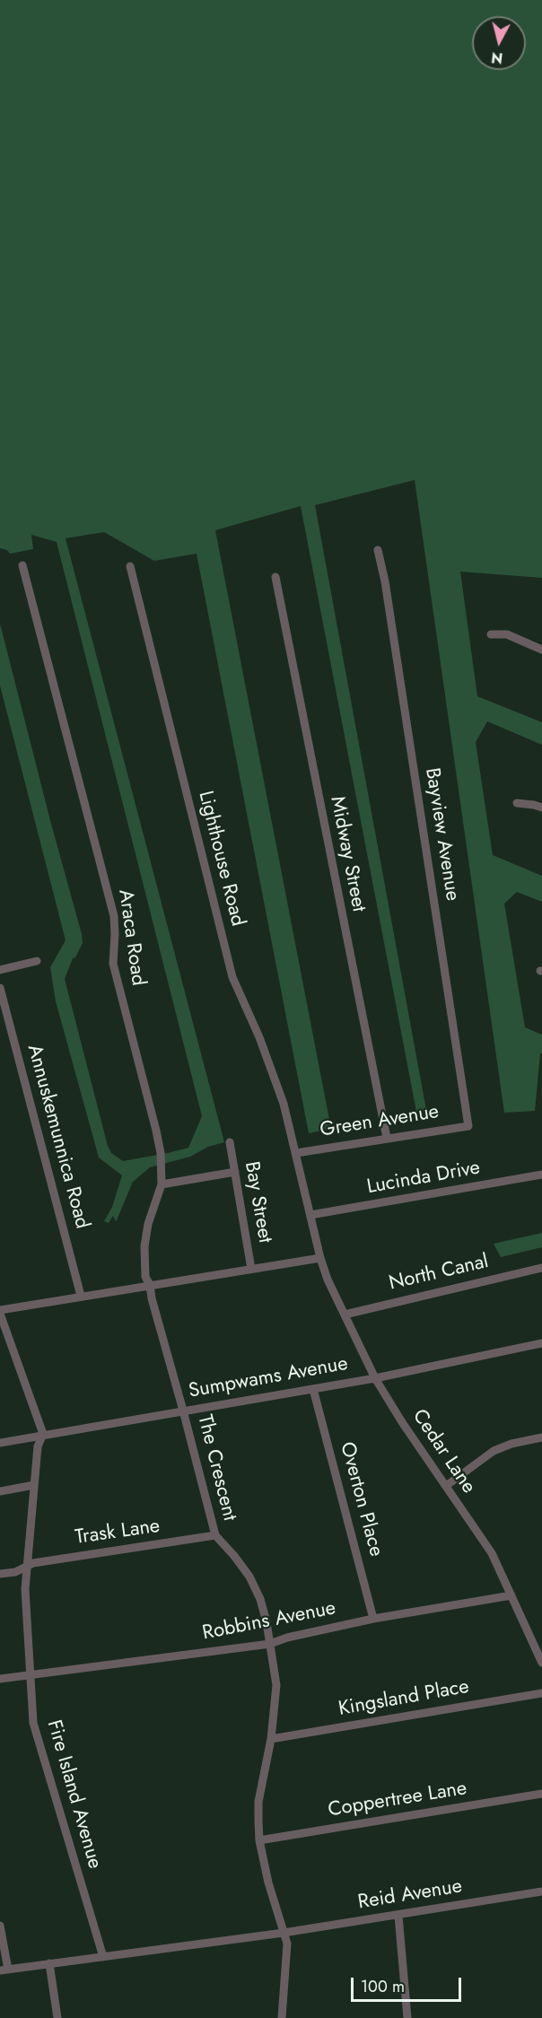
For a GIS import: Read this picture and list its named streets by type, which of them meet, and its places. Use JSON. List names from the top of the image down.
{
  "streets": {
    "street": [
      "Bayview Avenue",
      "Midway Street",
      "Lighthouse Road",
      "Araca Road",
      "Green Avenue",
      "Annuskemunnica Road",
      "Lucinda Drive",
      "Bay Street",
      "North Canal",
      "Sumpwams Avenue",
      "Cedar Lane",
      "The Crescent",
      "Overton Place",
      "Trask Lane",
      "Robbins Avenue",
      "Kingsland Place",
      "Fire Island Avenue",
      "Coppertree Lane",
      "Reid Avenue"
    ]
  },
  "crossings": [
    ["Bayview Avenue", "Green Avenue"],
    ["Midway Street", "Green Avenue"],
    ["Lighthouse Road", "Green Avenue"],
    ["Lighthouse Road", "Cedar Lane"],
    ["Araca Road", "The Crescent"],
    ["Green Avenue", "Cedar Lane"],
    ["Lucinda Drive", "Cedar Lane"],
    ["North Canal", "Cedar Lane"],
    ["Sumpwams Avenue", "Cedar Lane"],
    ["Sumpwams Avenue", "The Crescent"],
    ["Sumpwams Avenue", "Overton Place"],
    ["Sumpwams Avenue", "Fire Island Avenue"],
    ["Cedar Lane", "Robbins Avenue"],
    ["The Crescent", "Trask Lane"],
    ["The Crescent", "Robbins Avenue"],
    ["The Crescent", "Kingsland Place"],
    ["The Crescent", "Coppertree Lane"],
    ["The Crescent", "Reid Avenue"],
    ["Overton Place", "Robbins Avenue"],
    ["Trask Lane", "Fire Island Avenue"],
    ["Robbins Avenue", "Fire Island Avenue"]
  ],
  "scale_bar": "100 m",
  "north": "bottom"
}
